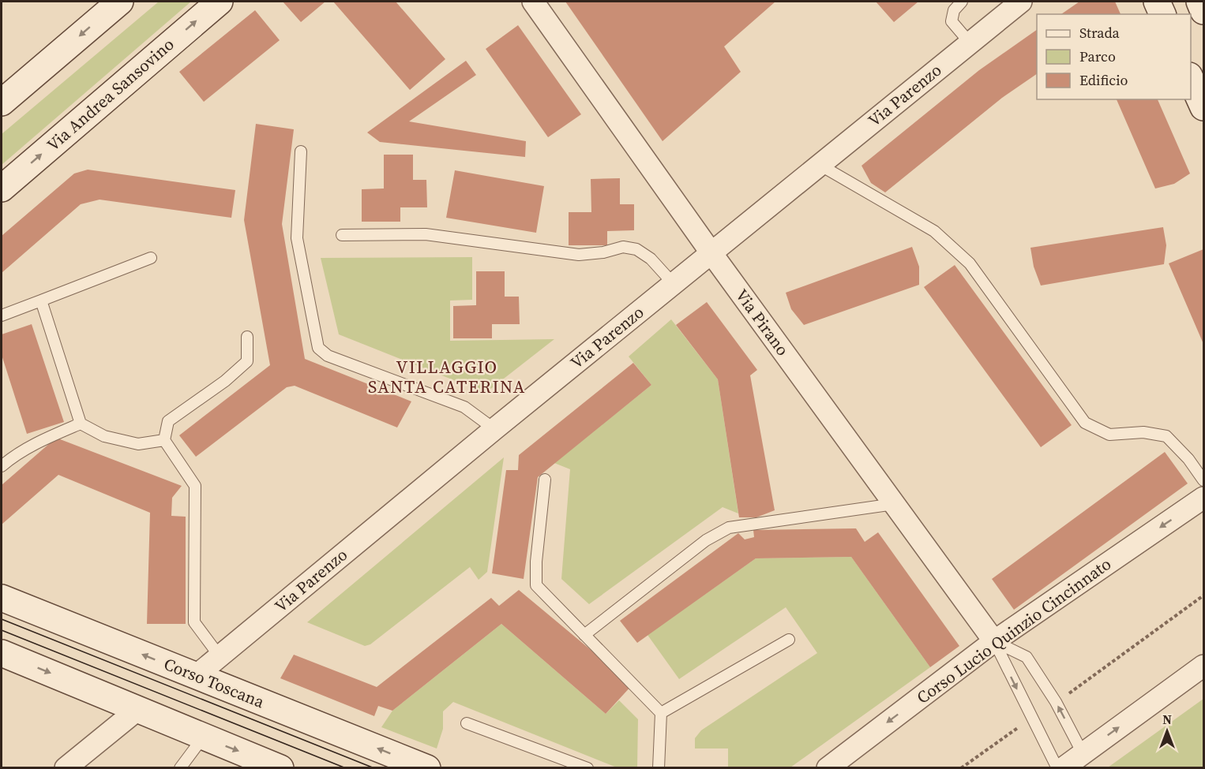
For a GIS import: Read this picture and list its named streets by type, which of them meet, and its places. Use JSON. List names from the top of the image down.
{
  "streets": {
    "street": [
      "Via Andrea Sansovino",
      "Via Parenzo",
      "Via Pirano",
      "Corso Lucio Quinzio Cincinnato",
      "Corso Toscana"
    ]
  },
  "crossings": [
    ["Via Parenzo", "Via Pirano"],
    ["Via Parenzo", "Corso Toscana"],
    ["Via Pirano", "Corso Lucio Quinzio Cincinnato"]
  ],
  "districts": ["VILLAGGIO SANTA CATERINA"],
  "legend": ["Strada", "Parco", "Edificio"],
  "north": "top"
}
